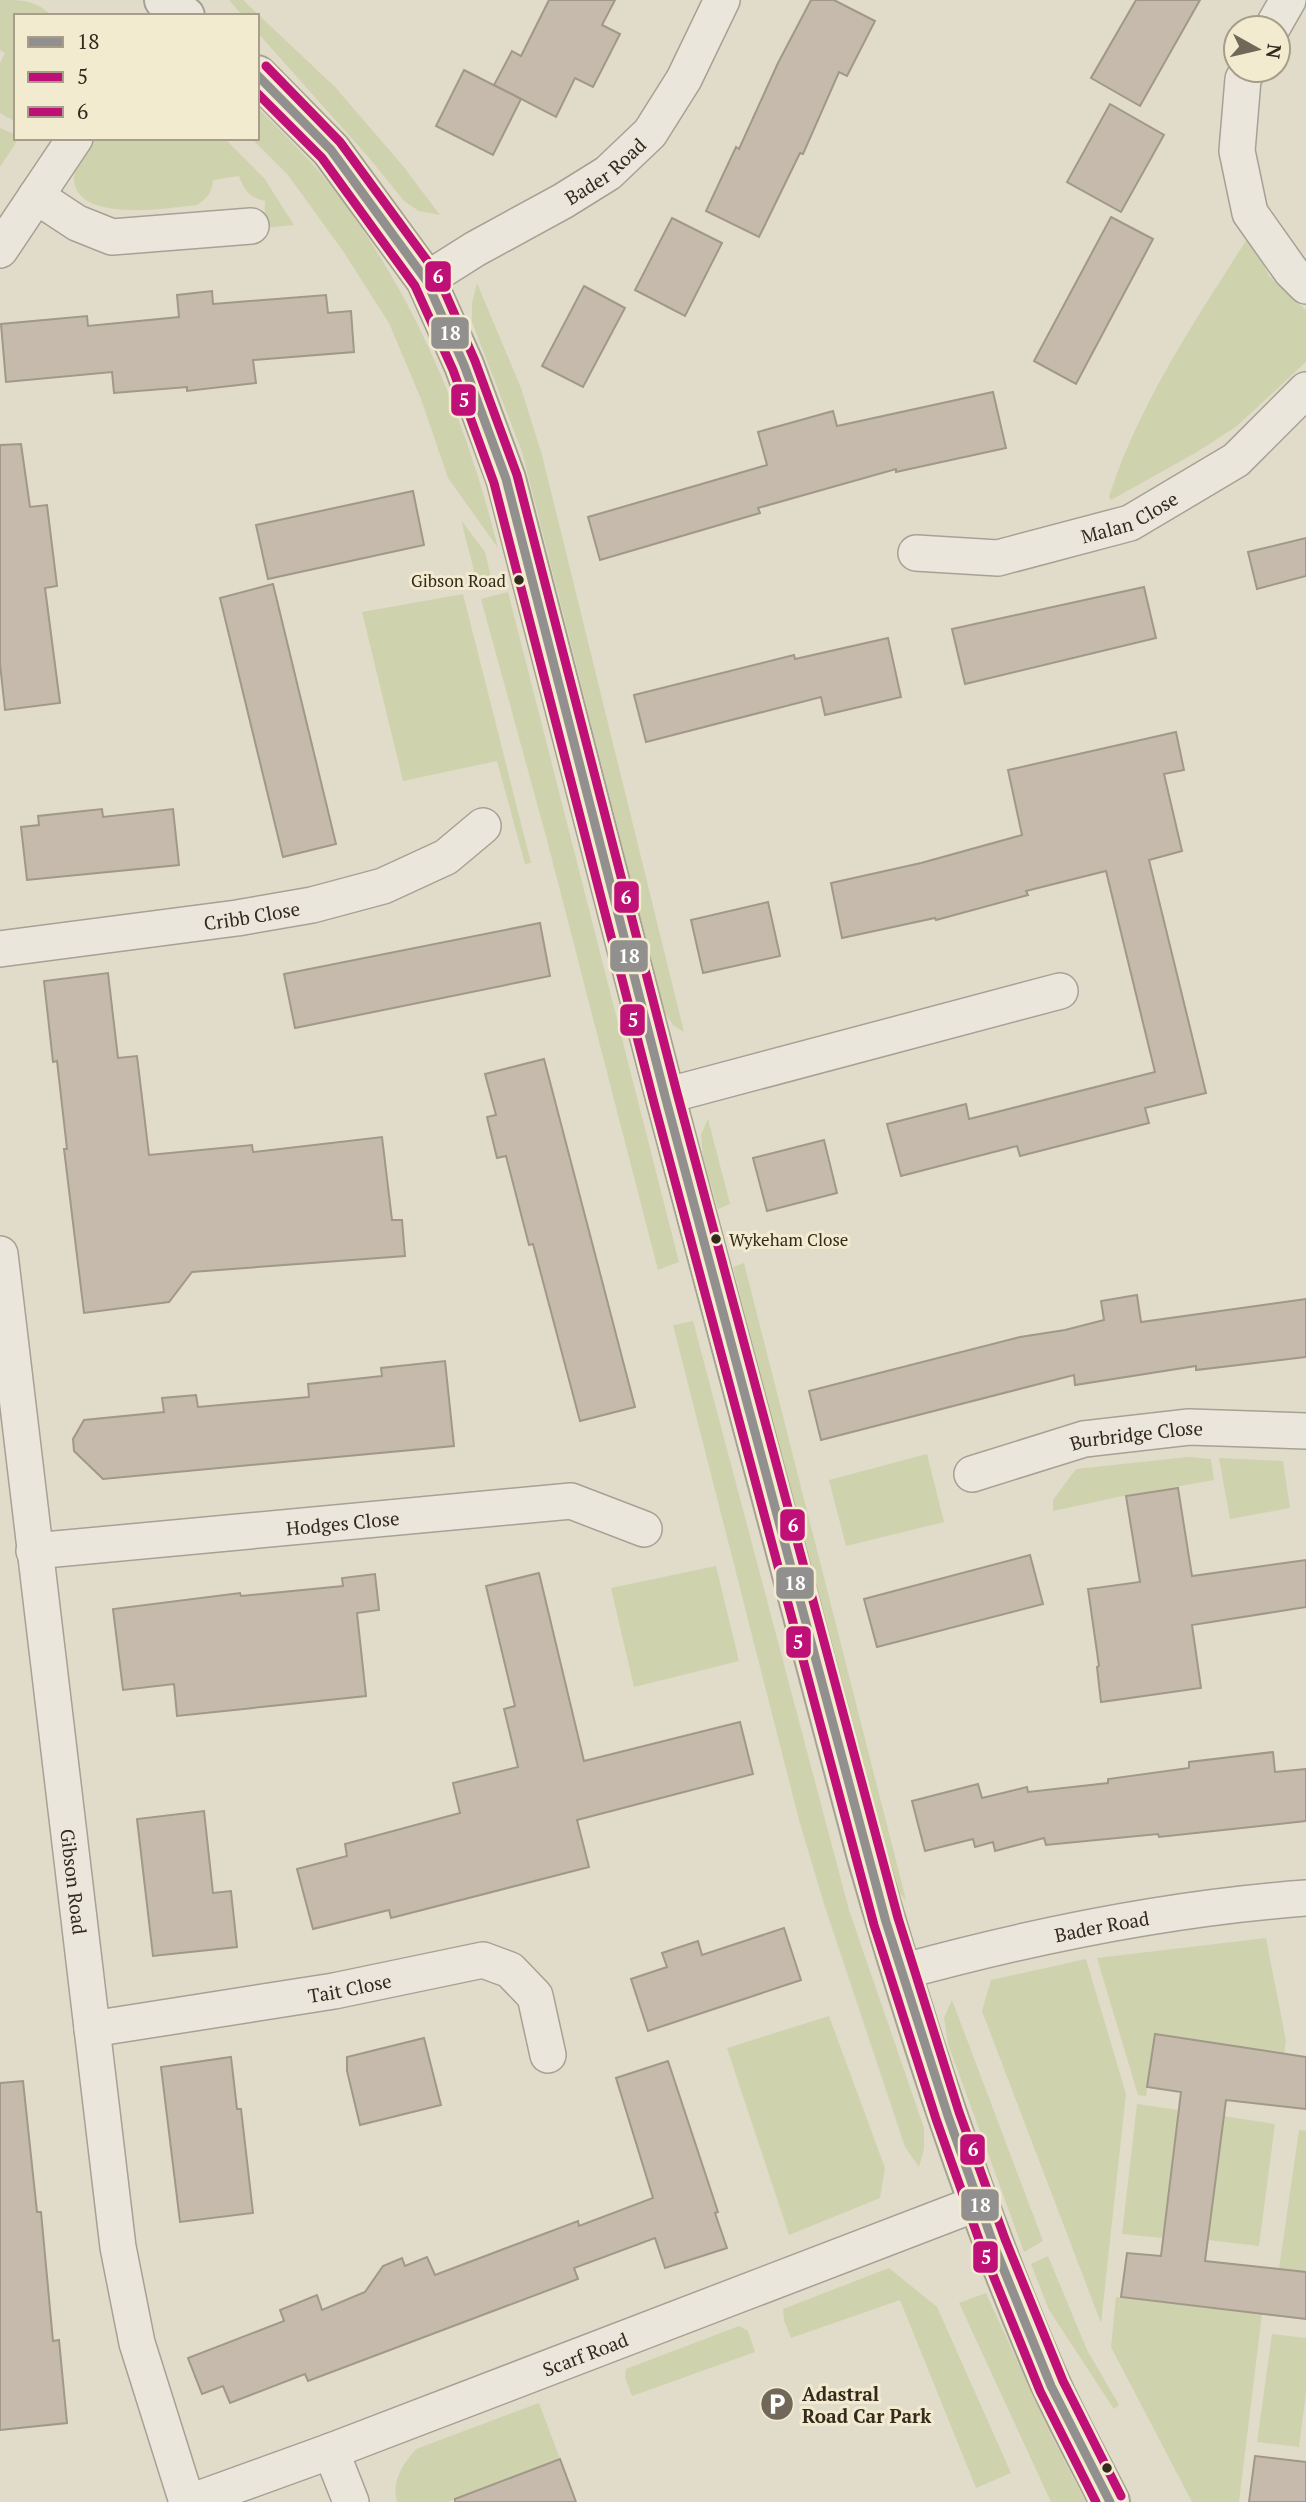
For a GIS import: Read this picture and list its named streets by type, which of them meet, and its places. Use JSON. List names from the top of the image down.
{
  "streets": {
    "street": [
      "Bader Road",
      "Malan Close",
      "Cribb Close",
      "Burbridge Close",
      "Hodges Close",
      "Gibson Road",
      "Tait Close",
      "Scarf Road"
    ]
  },
  "crossings": [
    ["Hodges Close", "Gibson Road"],
    ["Gibson Road", "Tait Close"],
    ["Gibson Road", "Scarf Road"]
  ],
  "places": {
    "other": ["Gibson Road", "Wykeham Close"],
    "parking": ["Adastral Road Car Park"]
  },
  "lines": ["transit line 6", "transit line 18", "transit line 5"],
  "legend": ["18", "5", "6"],
  "north": "right"
}
